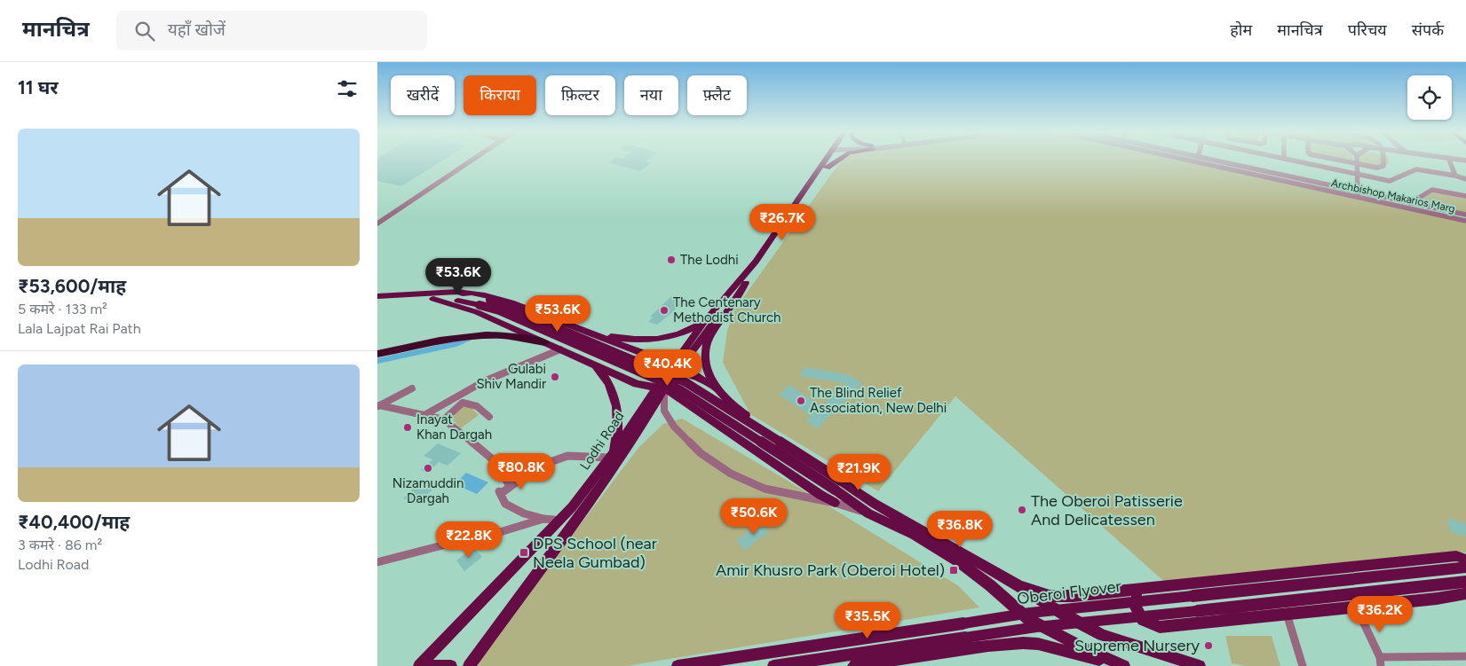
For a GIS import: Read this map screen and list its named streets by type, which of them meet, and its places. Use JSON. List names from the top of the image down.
{
  "streets": {
    "main road": ["Lodhi Road", "Oberoi Flyover"],
    "street": ["Archbishop Makarios Marg"]
  },
  "places": {
    "other": [
      "The Lodhi",
      "The Centenary Methodist Church",
      "Gulabi Shiv Mandir",
      "The Blind Relief Association, New Delhi",
      "Inayat Khan Dargah",
      "Nizamuddin Dargah",
      "The Oberoi Patisserie And Delicatessen",
      "Supreme Nursery"
    ],
    "transit": ["DPS School (near Neela Gumbad)", "Amir Khusro Park (Oberoi Hotel)"]
  },
  "page": {
    "header": "मानचित्र",
    "search": "यहाँ खोजें",
    "nav": [
      "होम",
      "मानचित्र",
      "परिचय",
      "संपर्क"
    ],
    "heading": "11 घर",
    "chip": [
      "खरीदें",
      "किराया",
      "फ़िल्टर",
      "नया",
      "फ़्लैट"
    ],
    "list": [
      {
        "name": "₹53,600/माह",
        "note": "5 कमरे · 133 m² · Lala Lajpat Rai Path"
      },
      {
        "name": "₹40,400/माह",
        "note": "3 कमरे · 86 m² · Lodhi Road"
      }
    ],
    "price": [
      "₹26.7K",
      "₹53.6K",
      "₹53.6K",
      "₹40.4K",
      "₹80.8K",
      "₹21.9K",
      "₹50.6K",
      "₹36.8K",
      "₹22.8K",
      "₹36.2K",
      "₹35.5K"
    ]
  }
}
